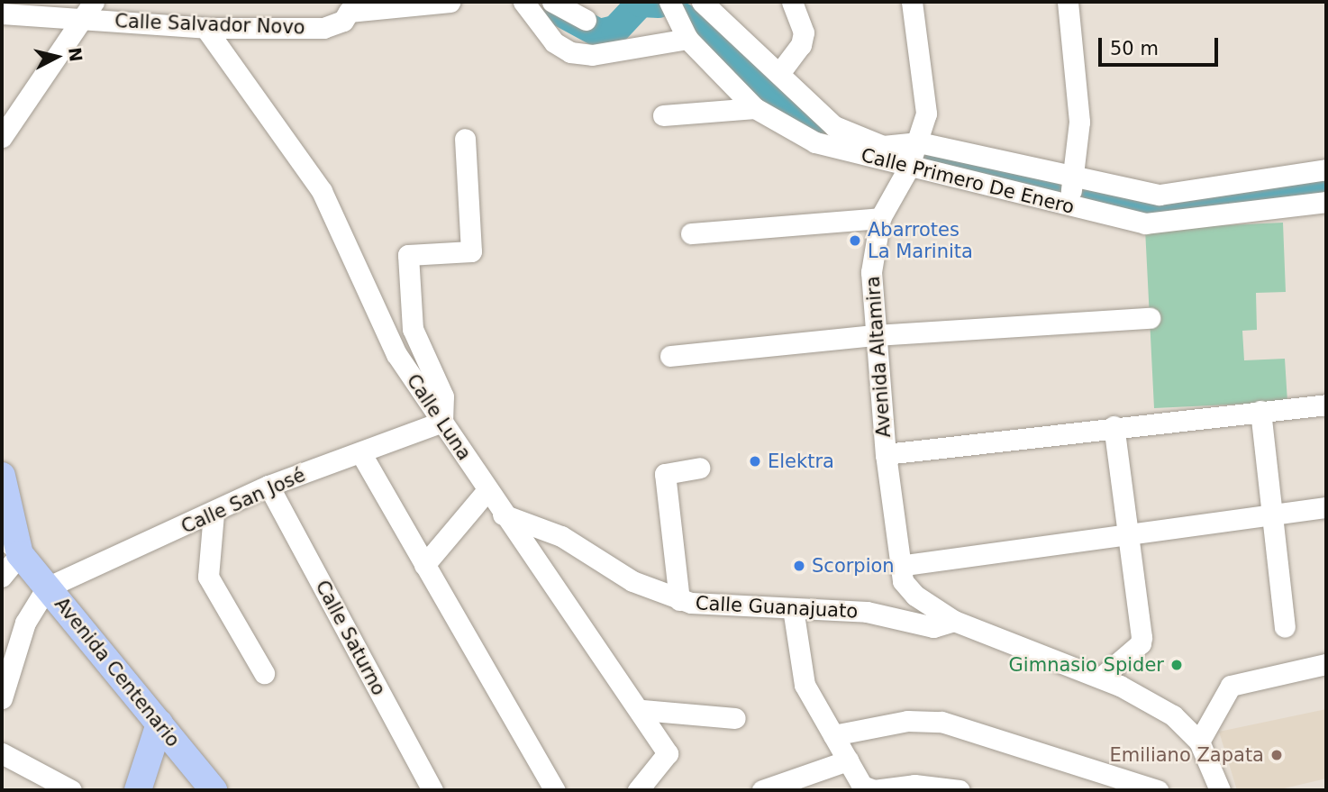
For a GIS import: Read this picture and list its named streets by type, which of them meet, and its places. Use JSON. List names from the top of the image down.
{
  "streets": {
    "main road": ["Avenida Centenario"],
    "street": [
      "Calle Salvador Novo",
      "Calle Primero De Enero",
      "Avenida Altamira",
      "Calle Luna",
      "Calle San José",
      "Calle Guanajuato",
      "Calle Saturno"
    ]
  },
  "crossings": [
    ["Calle Salvador Novo", "Calle Luna"],
    ["Calle Primero De Enero", "Avenida Altamira"],
    ["Avenida Altamira", "Calle Guanajuato"],
    ["Calle Luna", "Calle San José"],
    ["Calle Luna", "Calle Guanajuato"],
    ["Calle San José", "Calle Saturno"],
    ["Calle San José", "Avenida Centenario"]
  ],
  "places": [
    "Abarrotes La Marinita",
    "Elektra",
    "Scorpion",
    "Gimnasio Spider",
    "Emiliano Zapata"
  ],
  "scale_bar": "50 m",
  "north": "right"
}
